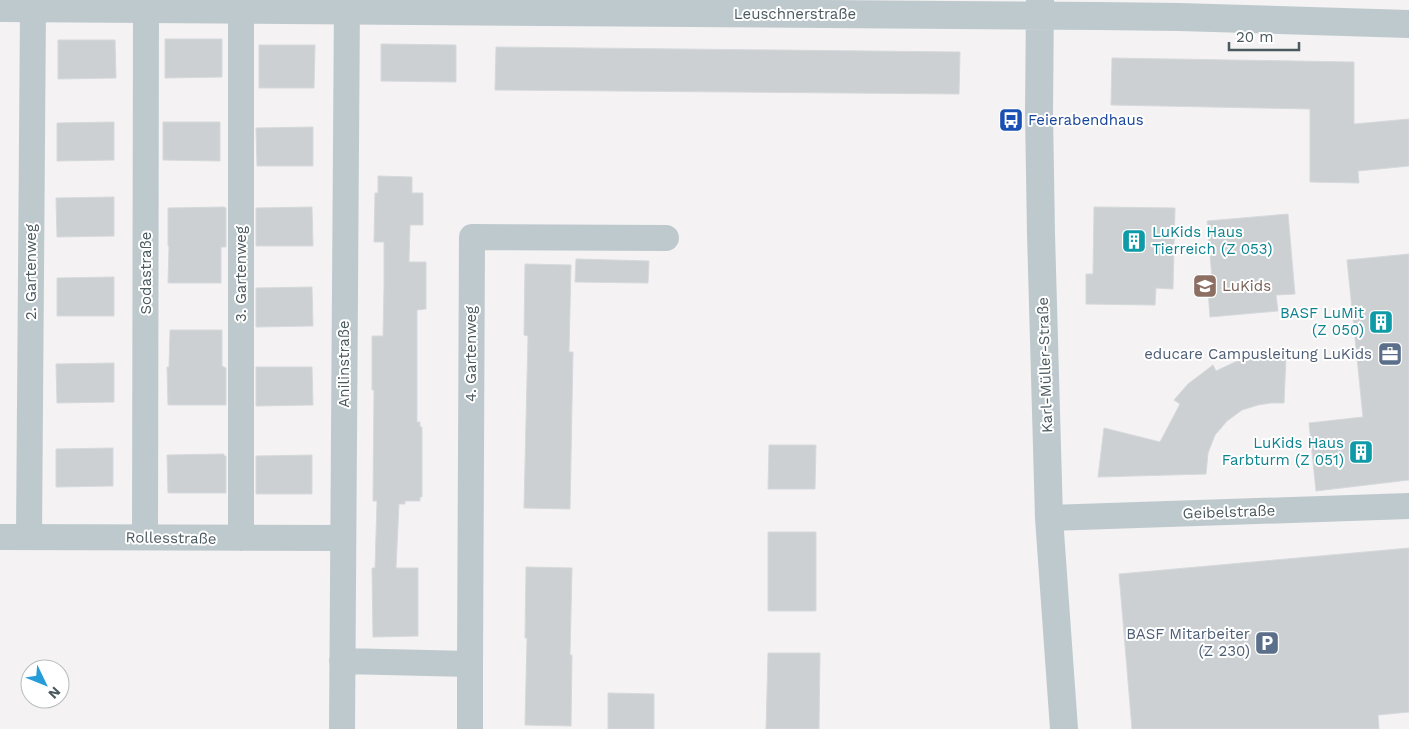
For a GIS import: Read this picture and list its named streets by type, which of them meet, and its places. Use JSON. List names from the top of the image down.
{
  "streets": {
    "street": [
      "Leuschnerstraße",
      "2. Gartenweg",
      "Sodastraße",
      "3. Gartenweg",
      "4. Gartenweg",
      "Anilinstraße",
      "Karl-Müller-Straße",
      "Geibelstraße",
      "Rollesstraße"
    ]
  },
  "crossings": [
    ["Leuschnerstraße", "2. Gartenweg"],
    ["Leuschnerstraße", "Sodastraße"],
    ["Leuschnerstraße", "3. Gartenweg"],
    ["Leuschnerstraße", "Anilinstraße"],
    ["Leuschnerstraße", "Karl-Müller-Straße"],
    ["2. Gartenweg", "Rollesstraße"],
    ["Sodastraße", "Rollesstraße"],
    ["3. Gartenweg", "Rollesstraße"],
    ["Anilinstraße", "Rollesstraße"],
    ["Karl-Müller-Straße", "Geibelstraße"]
  ],
  "places": {
    "bus stop": ["Feierabendhaus"],
    "building": ["LuKids Haus Tierreich (Z 053)", "BASF LuMit (Z 050)", "LuKids Haus Farbturm (Z 051)"],
    "school or university": ["LuKids"],
    "office": ["educare Campusleitung LuKids"],
    "parking": ["BASF Mitarbeiter (Z 230)"]
  },
  "scale_bar": "20 m",
  "north": "bottom right"
}
